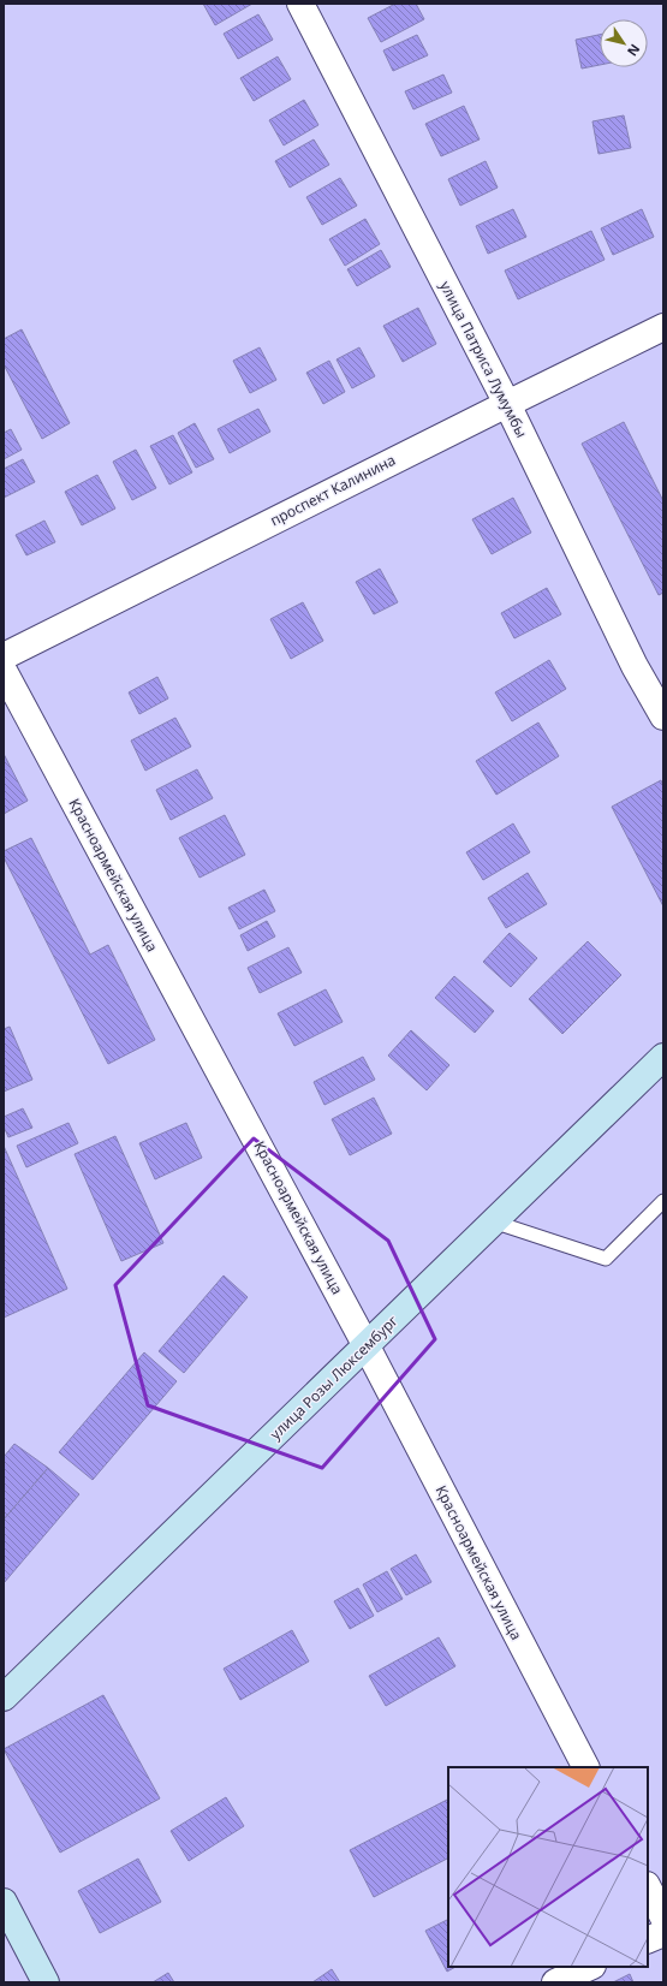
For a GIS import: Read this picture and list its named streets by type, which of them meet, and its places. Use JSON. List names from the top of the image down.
{
  "streets": {
    "main road": ["улица Розы Люксембург"],
    "street": ["улица Патриса Лумумбы", "проспект Калинина", "Красноармейская улица"]
  },
  "crossings": [
    ["улица Патриса Лумумбы", "проспект Калинина"],
    ["Красноармейская улица", "улица Розы Люксембург"]
  ],
  "north": "bottom right"
}
